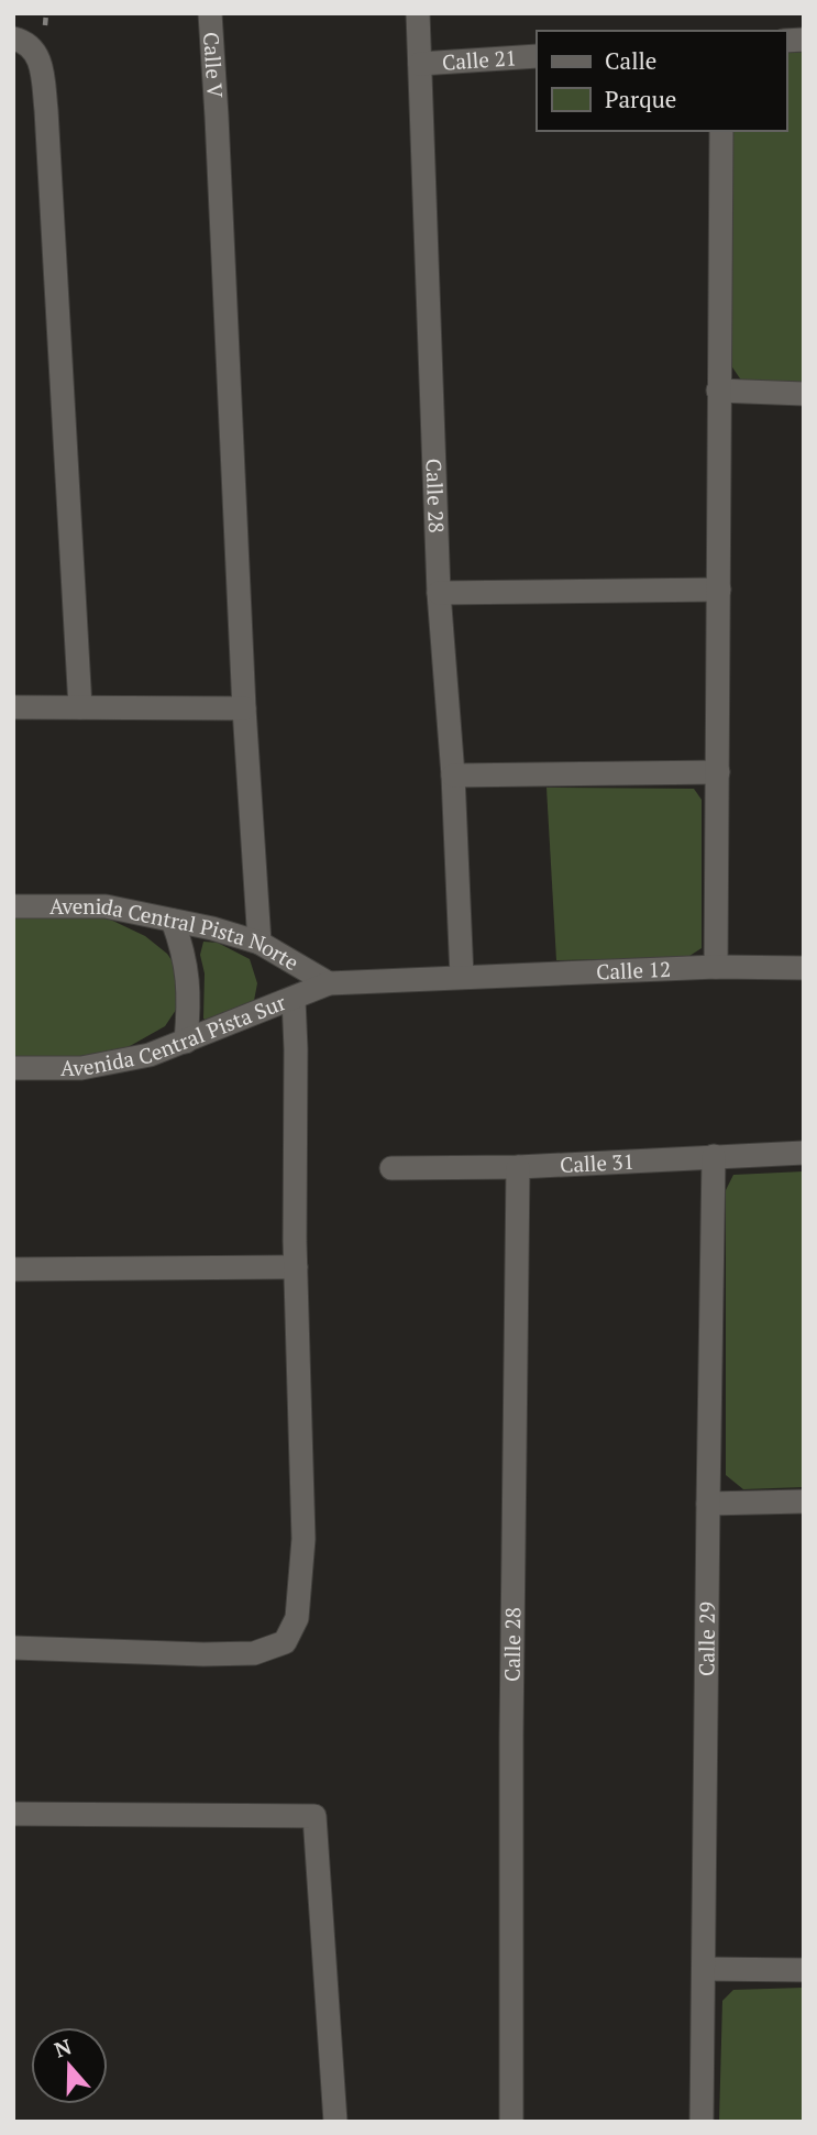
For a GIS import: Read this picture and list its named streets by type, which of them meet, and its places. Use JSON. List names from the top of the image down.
{
  "streets": {
    "street": [
      "Calle 21",
      "Calle V",
      "Calle 28",
      "Avenida Central Pista Norte",
      "Calle 12",
      "Avenida Central Pista Sur",
      "Calle 31",
      "Calle 29"
    ]
  },
  "crossings": [
    ["Calle 21", "Calle 28"],
    ["Calle V", "Avenida Central Pista Norte"],
    ["Calle 28", "Calle 12"],
    ["Calle 28", "Calle 31"],
    ["Avenida Central Pista Norte", "Calle 12"],
    ["Avenida Central Pista Norte", "Avenida Central Pista Sur"],
    ["Calle 12", "Avenida Central Pista Sur"],
    ["Calle 31", "Calle 29"]
  ],
  "legend": ["Calle", "Parque"],
  "north": "top"
}
